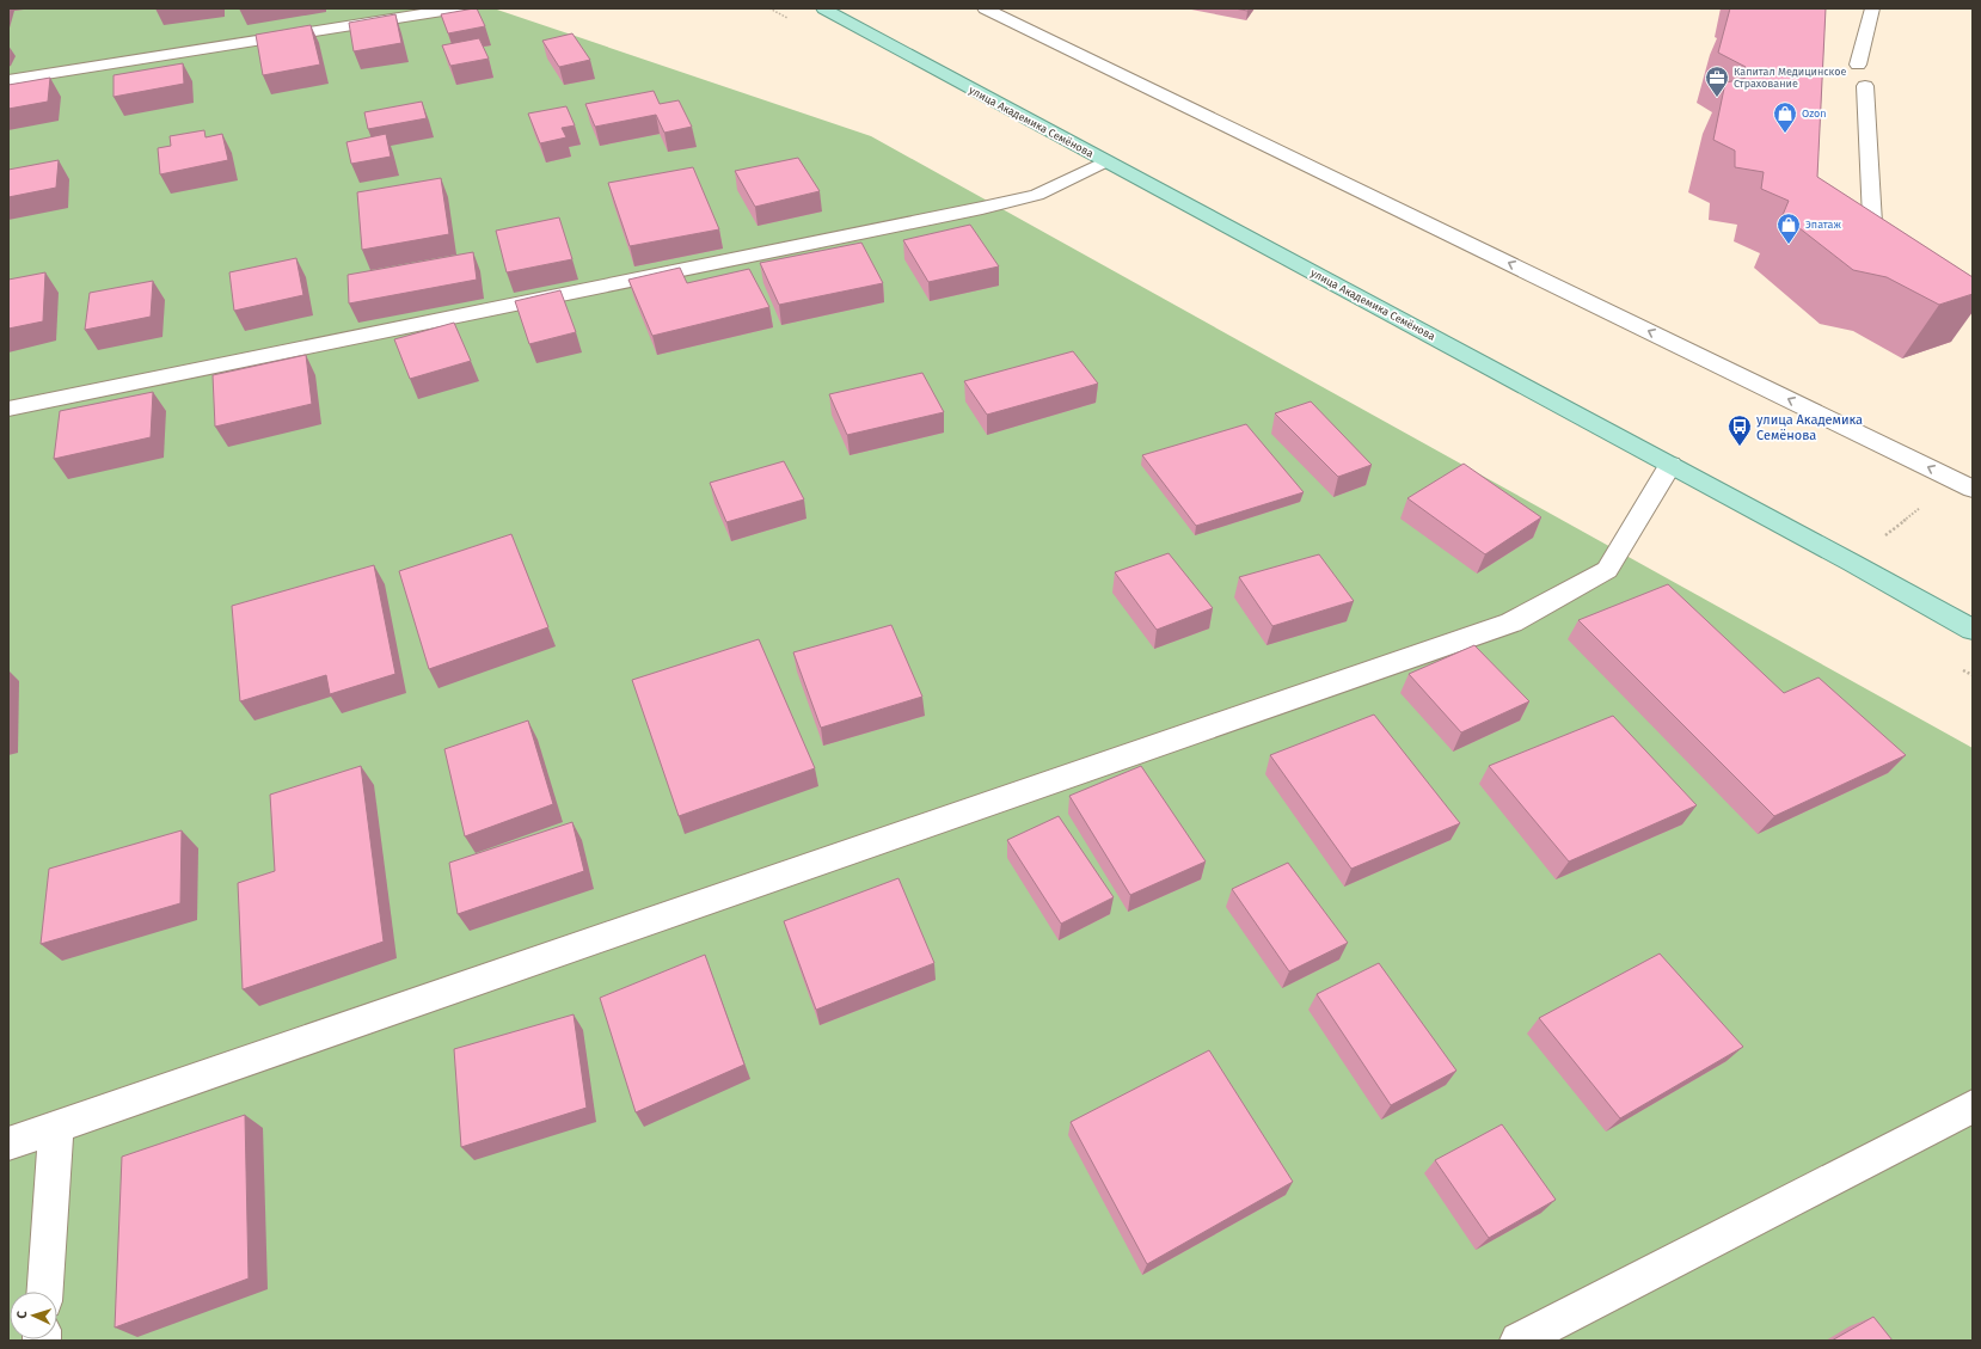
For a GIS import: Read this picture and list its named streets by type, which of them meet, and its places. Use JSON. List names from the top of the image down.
{
  "streets": {
    "main road": ["улица Академика Семёнова"]
  },
  "places": {
    "office": ["Капитал Медицинское Страхование"],
    "shop": ["Ozon", "Эпатаж"],
    "bus stop": ["улица Академика Семёнова"]
  },
  "north": "left"
}
